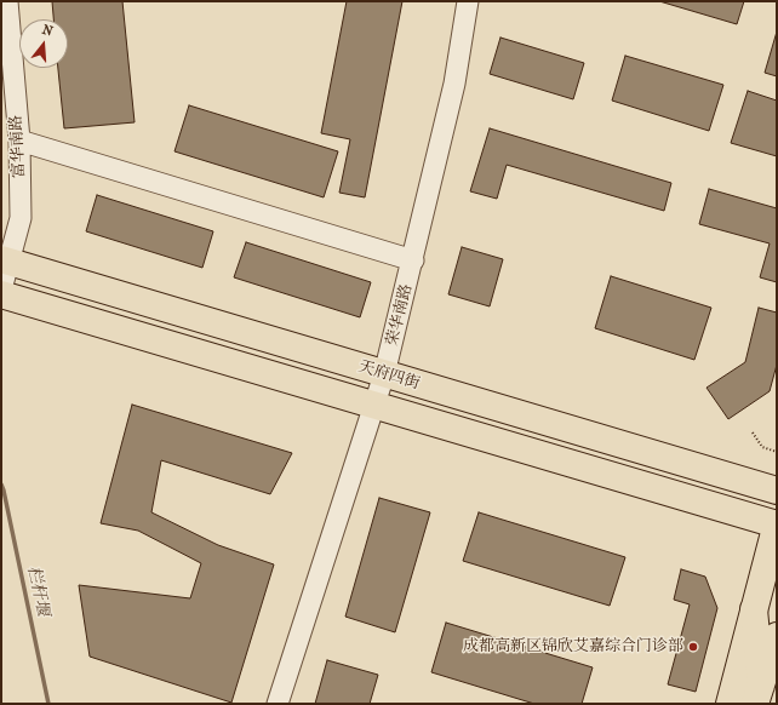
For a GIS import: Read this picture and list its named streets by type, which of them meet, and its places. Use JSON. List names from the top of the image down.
{
  "streets": {
    "main road": ["天府四街"],
    "street": ["富华南路", "荣华南路"]
  },
  "crossings": [
    ["富华南路", "天府四街"],
    ["荣华南路", "天府四街"]
  ],
  "water": ["栏杆堰"],
  "places": ["成都高新区锦欣艾嘉综合门诊部"],
  "north": "top"
}
